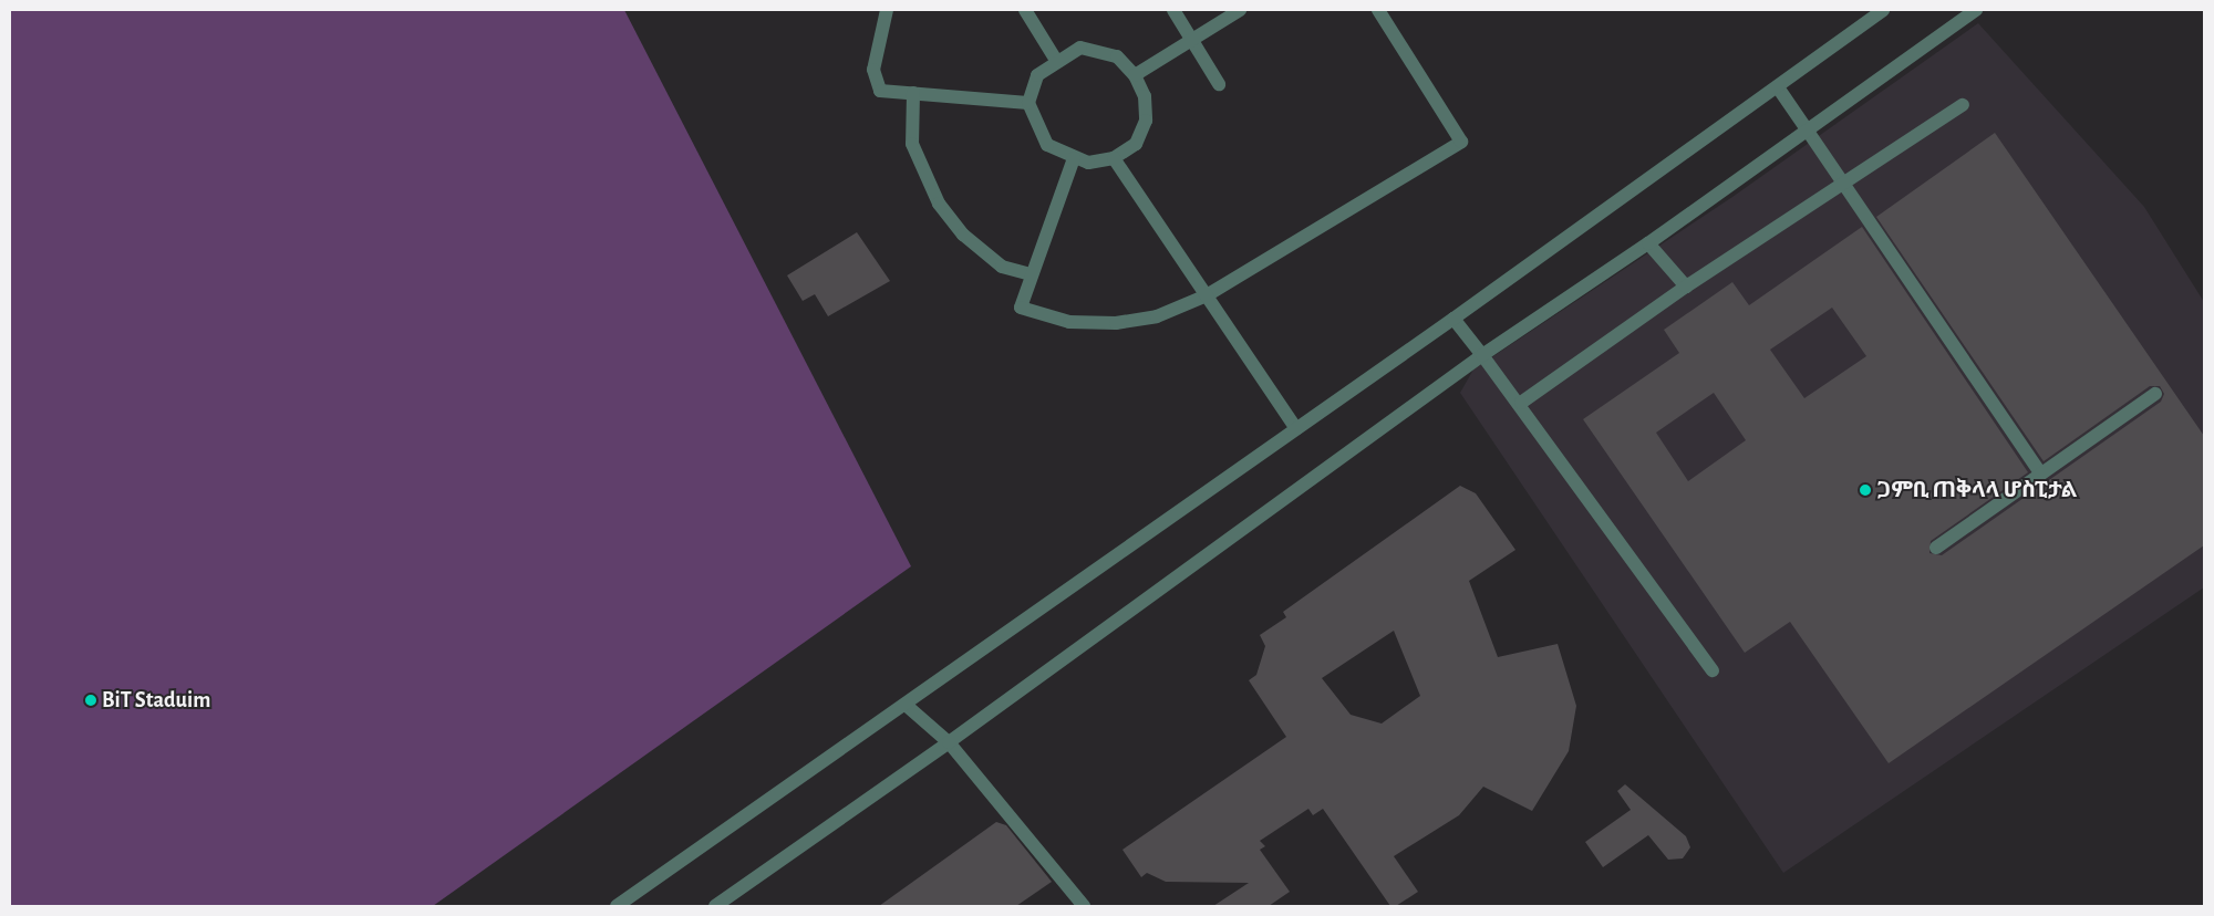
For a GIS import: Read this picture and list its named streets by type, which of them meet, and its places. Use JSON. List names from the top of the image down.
{
  "places": ["ጋምቢ ጠቅላላ ሆስፒታል", "BiT Staduim"]
}
